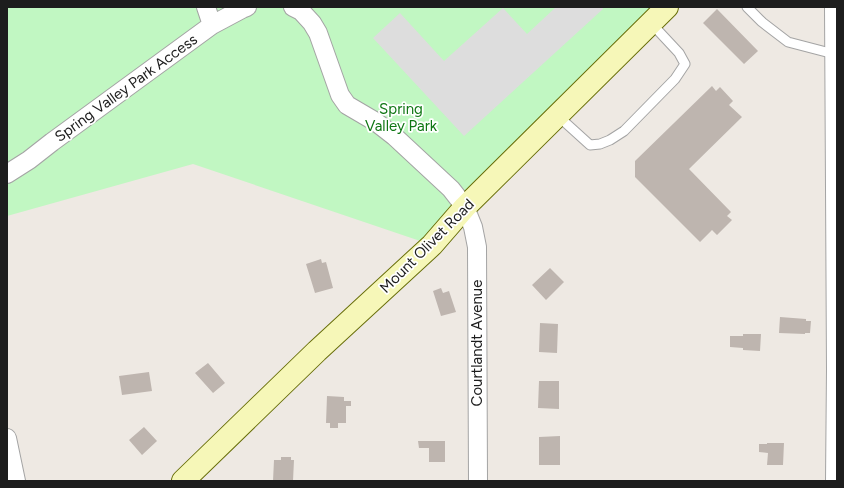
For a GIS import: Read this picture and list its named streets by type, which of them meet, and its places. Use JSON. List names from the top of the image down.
{
  "streets": {
    "street": ["Spring Valley Park Access", "Mount Olivet Road", "Courtlandt Avenue"]
  },
  "crossings": [
    ["Mount Olivet Road", "Courtlandt Avenue"]
  ],
  "parks": ["Spring Valley Park"]
}
